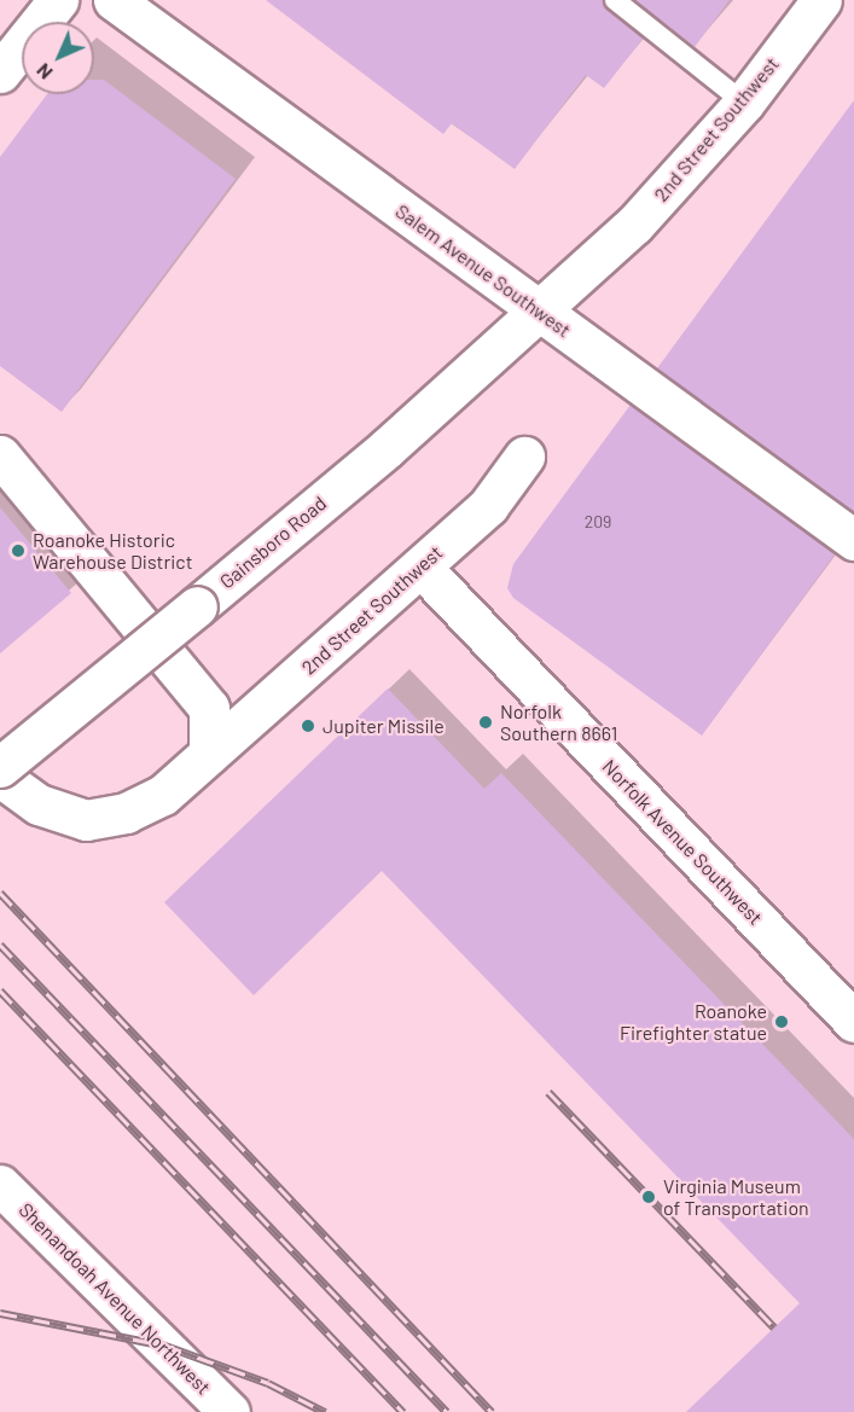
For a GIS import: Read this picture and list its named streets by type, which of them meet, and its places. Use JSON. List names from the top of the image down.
{
  "streets": {
    "street": [
      "2nd Street Southwest",
      "Salem Avenue Southwest",
      "Gainsboro Road",
      "Norfolk Avenue Southwest",
      "Shenandoah Avenue Northwest"
    ]
  },
  "crossings": [
    ["2nd Street Southwest", "Salem Avenue Southwest"],
    ["2nd Street Southwest", "Gainsboro Road"],
    ["2nd Street Southwest", "Norfolk Avenue Southwest"],
    ["Salem Avenue Southwest", "Gainsboro Road"]
  ],
  "places": [
    "Roanoke Historic Warehouse District",
    "Norfolk Southern 8661",
    "Jupiter Missile",
    "Roanoke Firefighter statue",
    "Virginia Museum of Transportation"
  ],
  "house_numbers": ["209"],
  "north": "bottom left"
}
